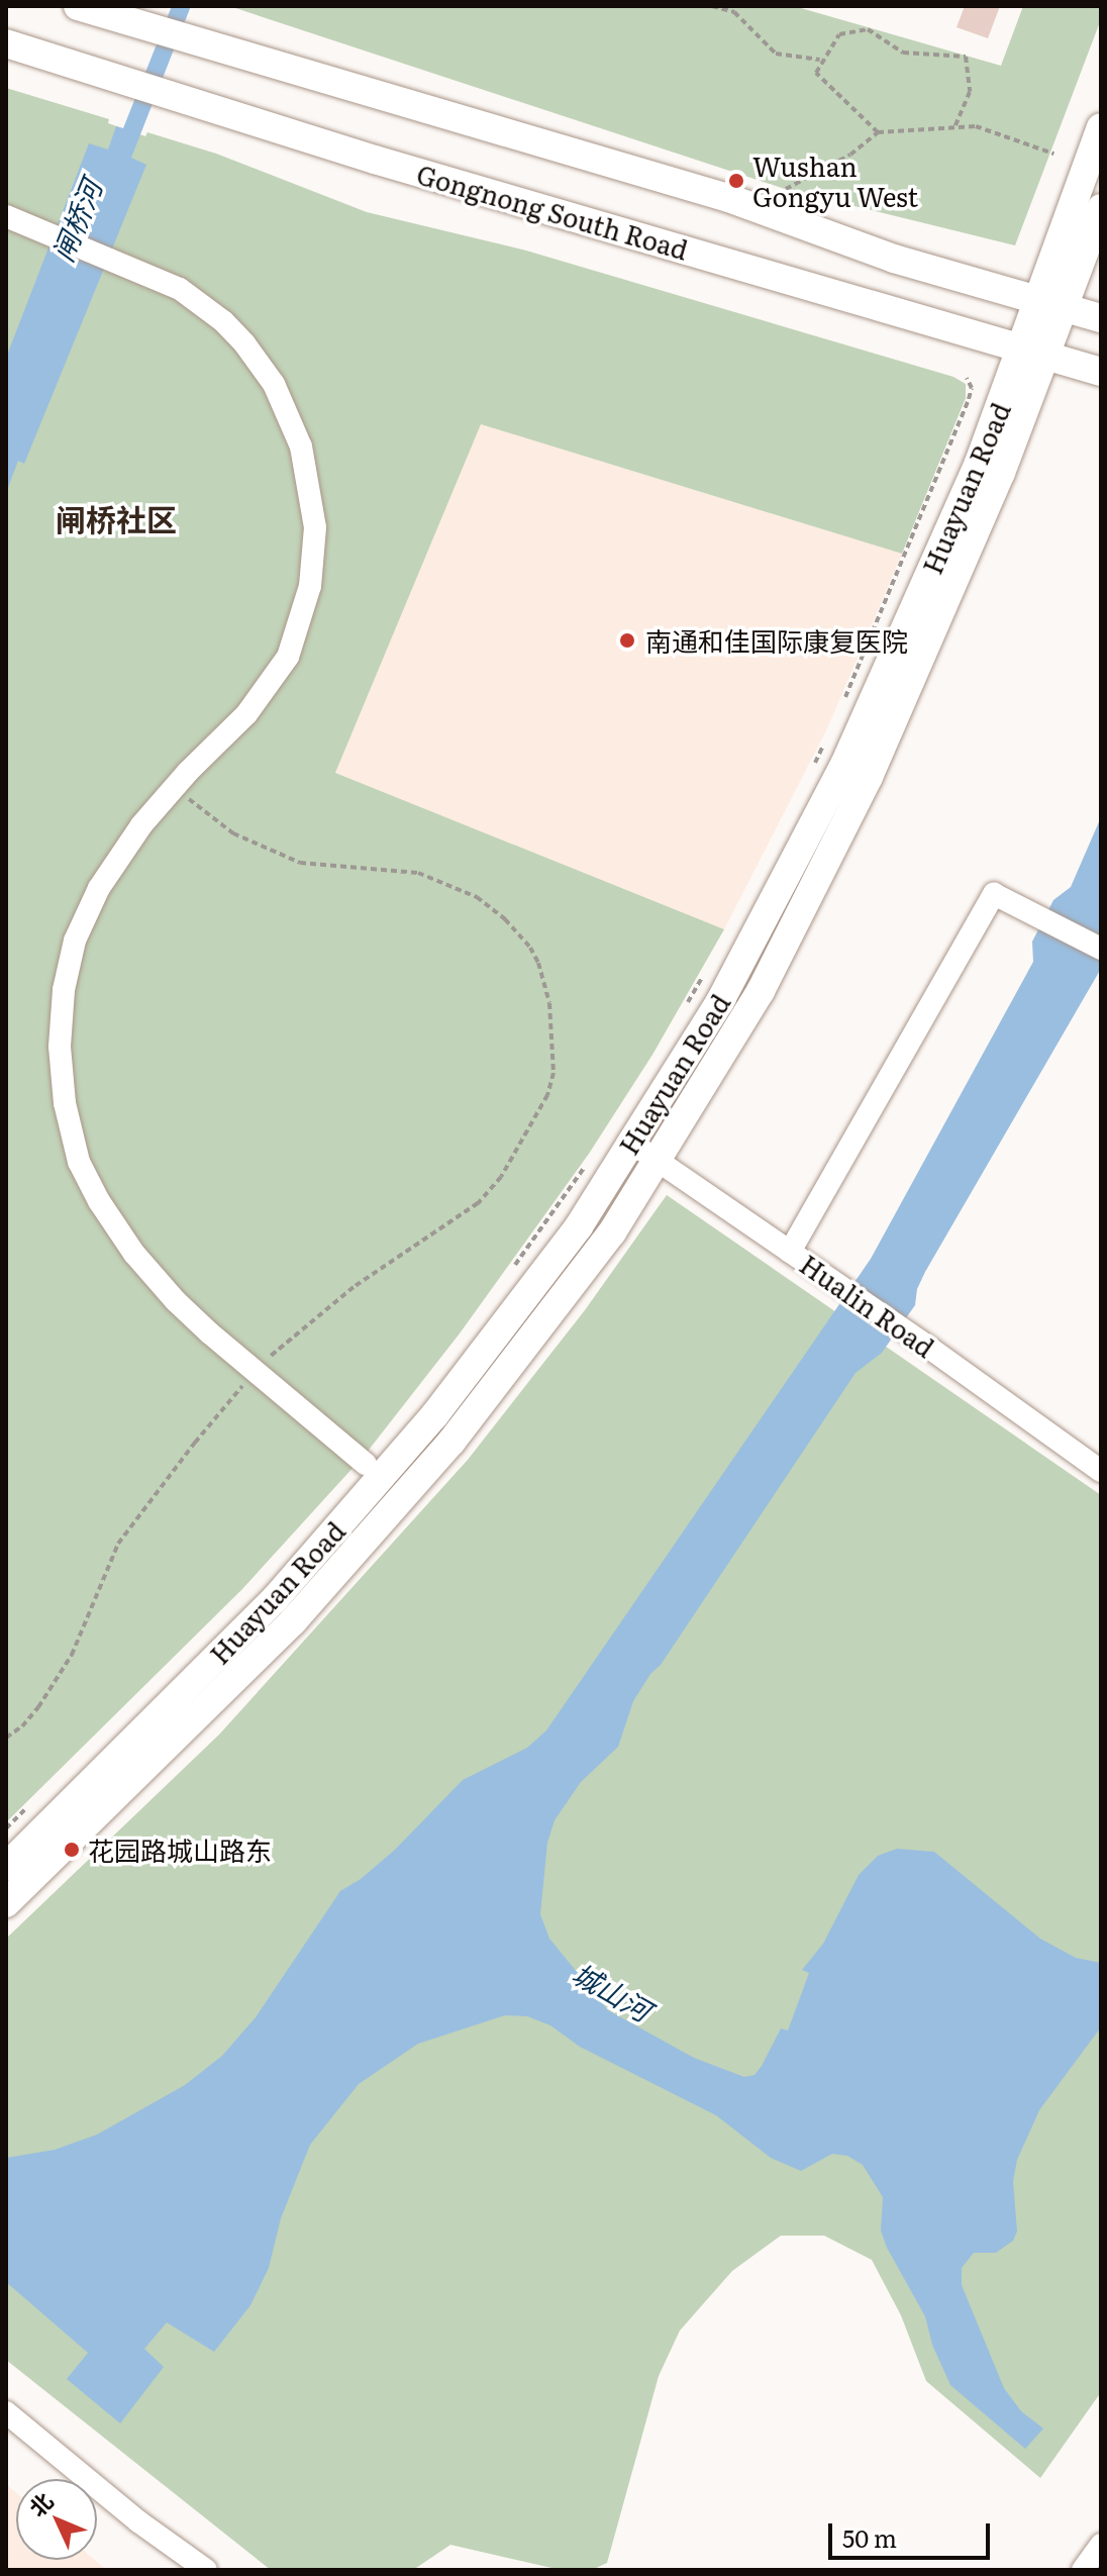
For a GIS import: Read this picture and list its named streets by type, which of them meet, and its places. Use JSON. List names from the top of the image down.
{
  "streets": {
    "main road": ["Gongnong South Road", "Huayuan Road"],
    "street": ["Hualin Road"]
  },
  "crossings": [
    ["Gongnong South Road", "Huayuan Road"],
    ["Huayuan Road", "Hualin Road"]
  ],
  "districts": ["闸桥社区"],
  "water": ["闸桥河", "城山河"],
  "places": ["Wushan Gongyu West", "南通和佳国际康复医院", "花园路城山路东"],
  "scale_bar": "50 m",
  "north": "top left"
}
